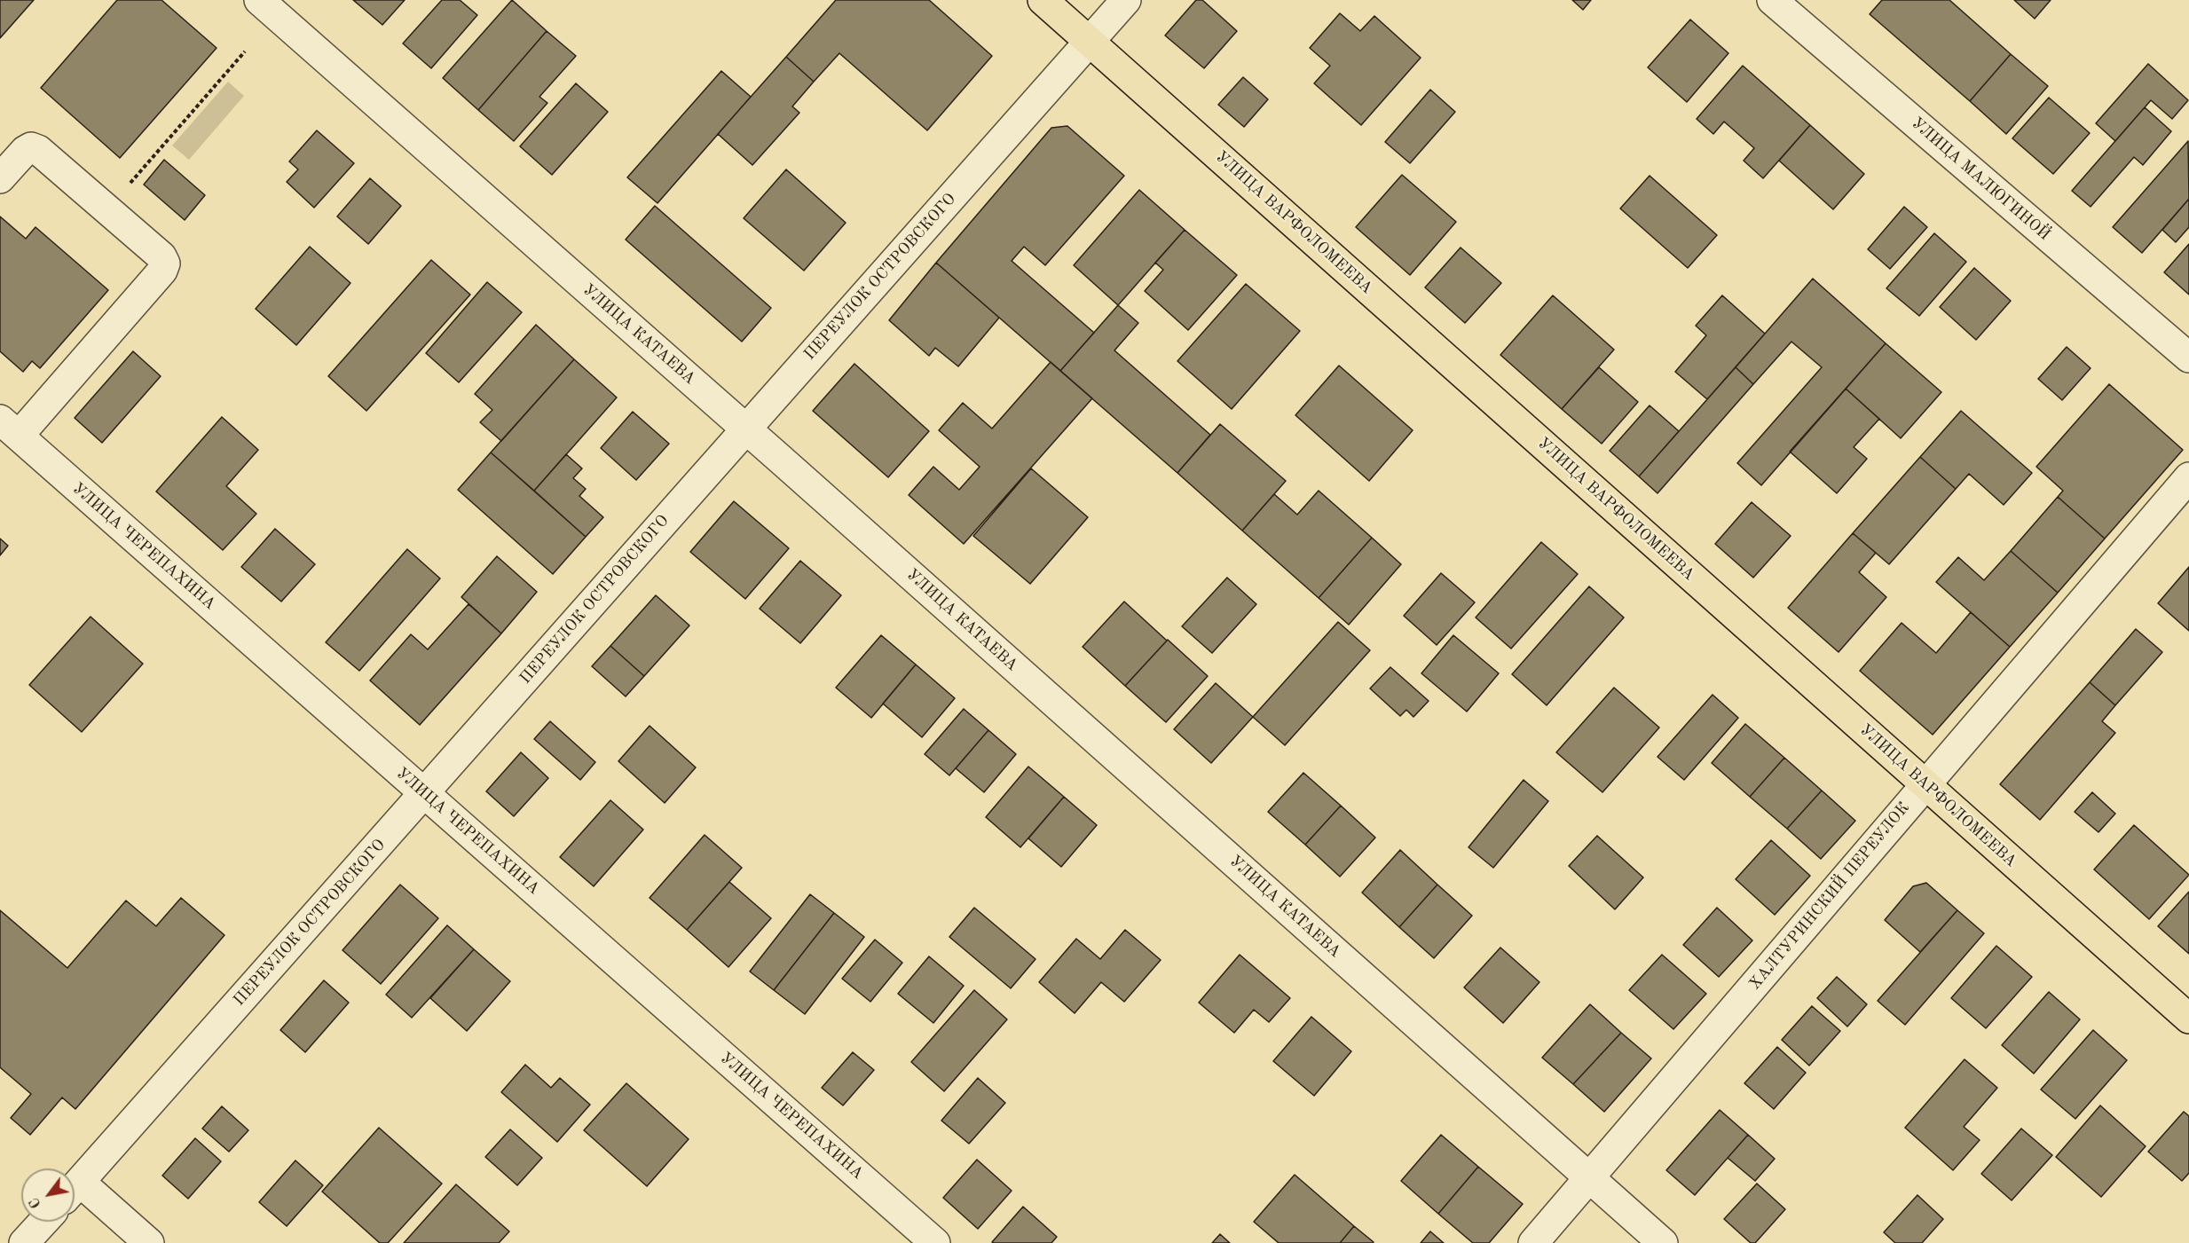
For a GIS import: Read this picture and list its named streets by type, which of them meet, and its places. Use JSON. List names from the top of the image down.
{
  "streets": {
    "main road": ["УЛИЦА ВАРФОЛОМЕЕВА"],
    "street": [
      "УЛИЦА МАЛЮГИНОЙ",
      "ПЕРЕУЛОК ОСТРОВСКОГО",
      "УЛИЦА КАТАЕВА",
      "УЛИЦА ЧЕРЕПАХИНА",
      "ХАЛТУРИНСКИЙ ПЕРЕУЛОК"
    ]
  },
  "crossings": [
    ["УЛИЦА ВАРФОЛОМЕЕВА", "ПЕРЕУЛОК ОСТРОВСКОГО"],
    ["УЛИЦА ВАРФОЛОМЕЕВА", "ХАЛТУРИНСКИЙ ПЕРЕУЛОК"],
    ["ПЕРЕУЛОК ОСТРОВСКОГО", "УЛИЦА КАТАЕВА"],
    ["ПЕРЕУЛОК ОСТРОВСКОГО", "УЛИЦА ЧЕРЕПАХИНА"],
    ["УЛИЦА КАТАЕВА", "ХАЛТУРИНСКИЙ ПЕРЕУЛОК"]
  ],
  "north": "bottom left"
}
